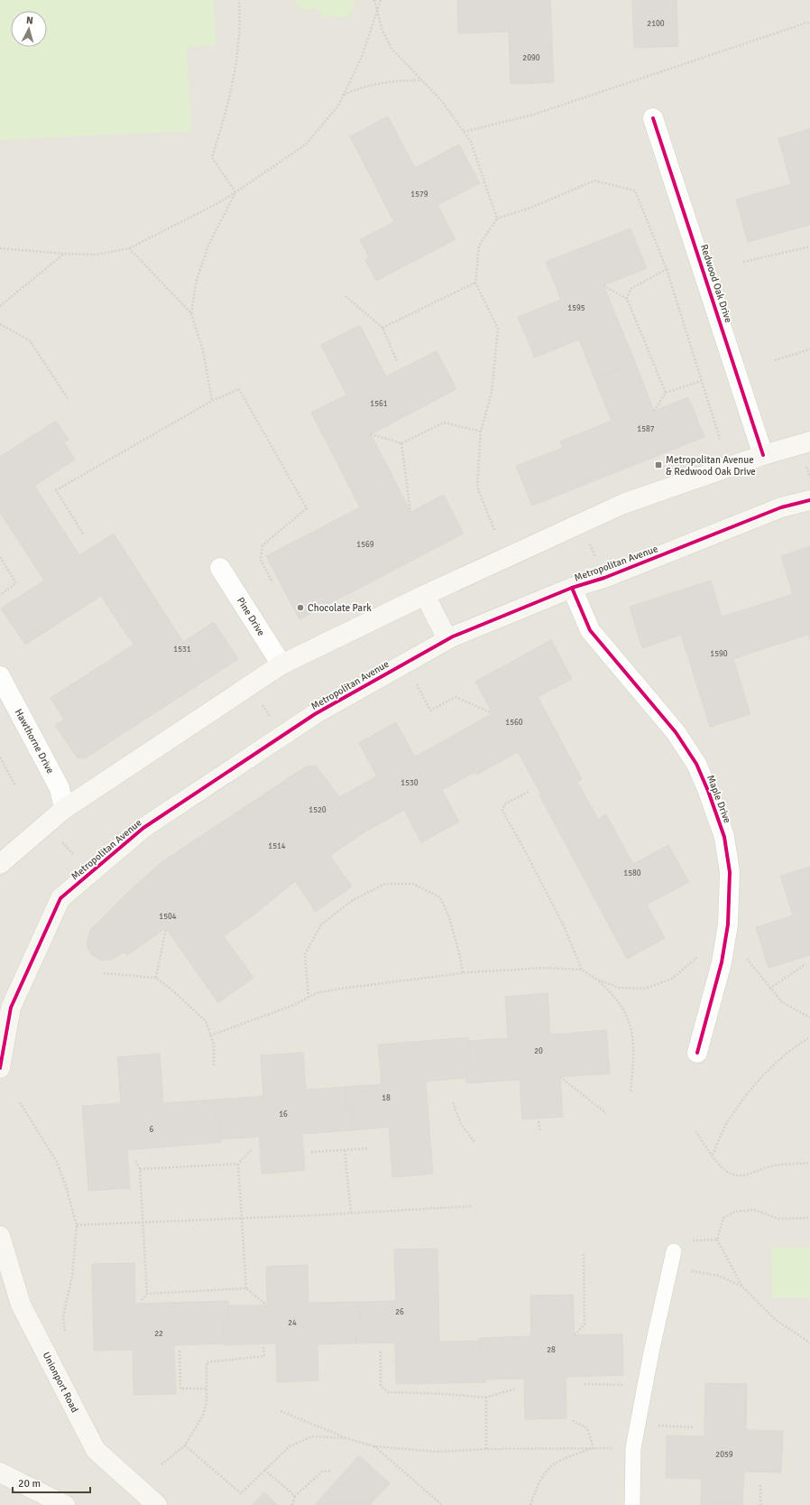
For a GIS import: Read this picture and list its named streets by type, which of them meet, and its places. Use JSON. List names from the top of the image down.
{
  "streets": {
    "street": [
      "Redwood Oak Drive",
      "Metropolitan Avenue",
      "Pine Drive",
      "Hawthorne Drive",
      "Maple Drive",
      "Unionport Road"
    ]
  },
  "crossings": [
    ["Metropolitan Avenue", "Maple Drive"]
  ],
  "places": {
    "transit": ["Metropolitan Avenue & Redwood Oak Drive"],
    "other": ["Chocolate Park"]
  },
  "house_numbers": [
    "2100",
    "2090",
    "1579",
    "1595",
    "1561",
    "1587",
    "1569",
    "1531",
    "1590",
    "1560",
    "1530",
    "1520",
    "1514",
    "1580",
    "1504",
    "20",
    "18",
    "16",
    "6",
    "26",
    "24",
    "22",
    "28",
    "2059"
  ],
  "scale_bar": "20 m",
  "north": "top"
}
